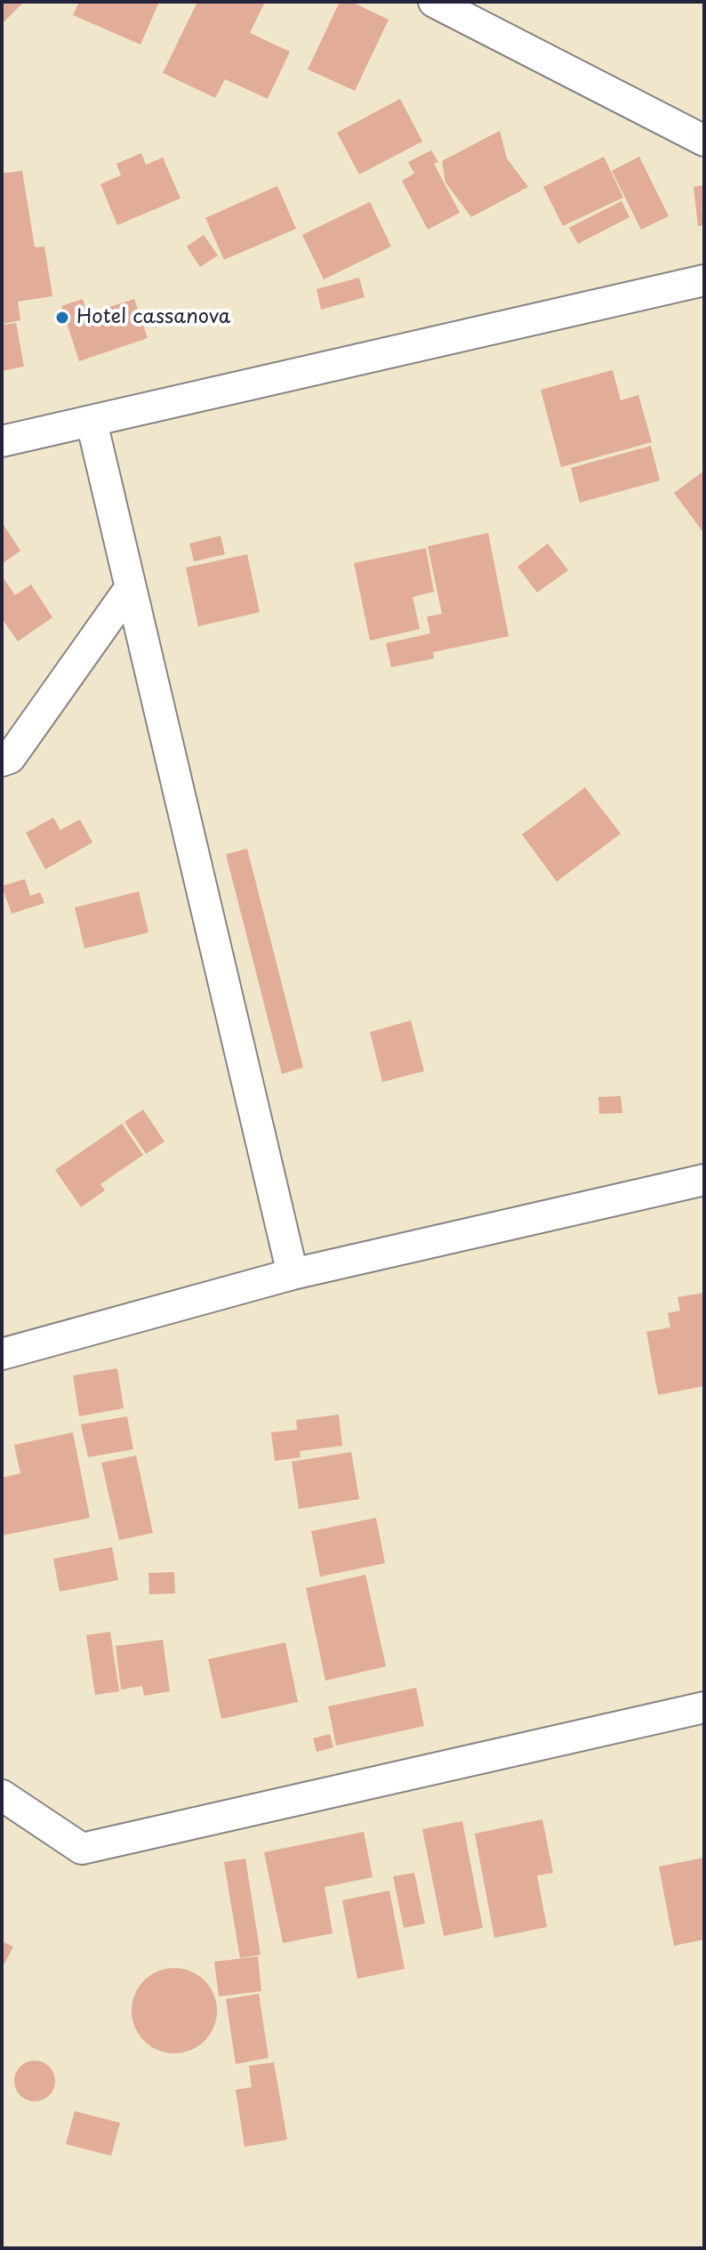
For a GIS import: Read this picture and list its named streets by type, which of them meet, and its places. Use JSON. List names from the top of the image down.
{
  "places": ["Hotel cassanova"]
}
